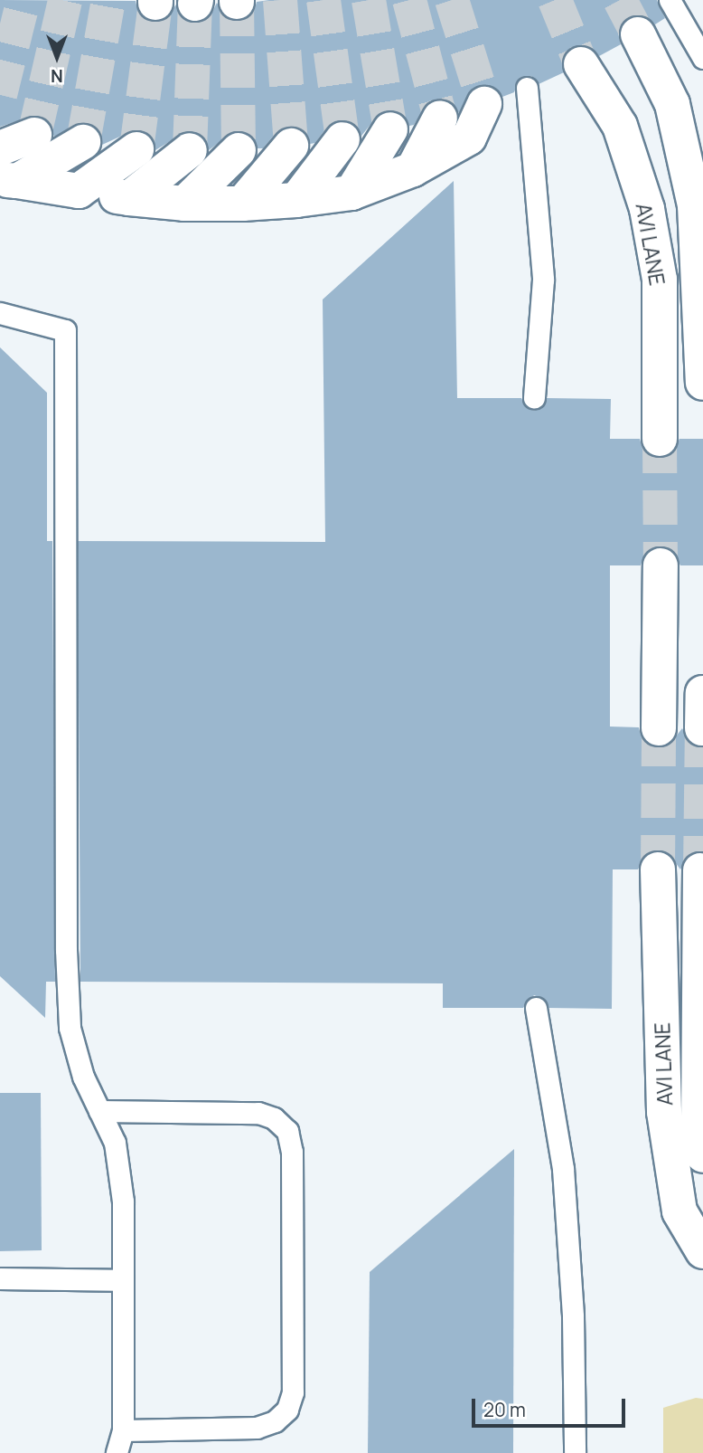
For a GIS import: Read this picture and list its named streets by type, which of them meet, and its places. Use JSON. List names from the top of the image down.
{
  "streets": {
    "highway": ["AVI LANE"]
  },
  "scale_bar": "20 m",
  "north": "bottom"
}
